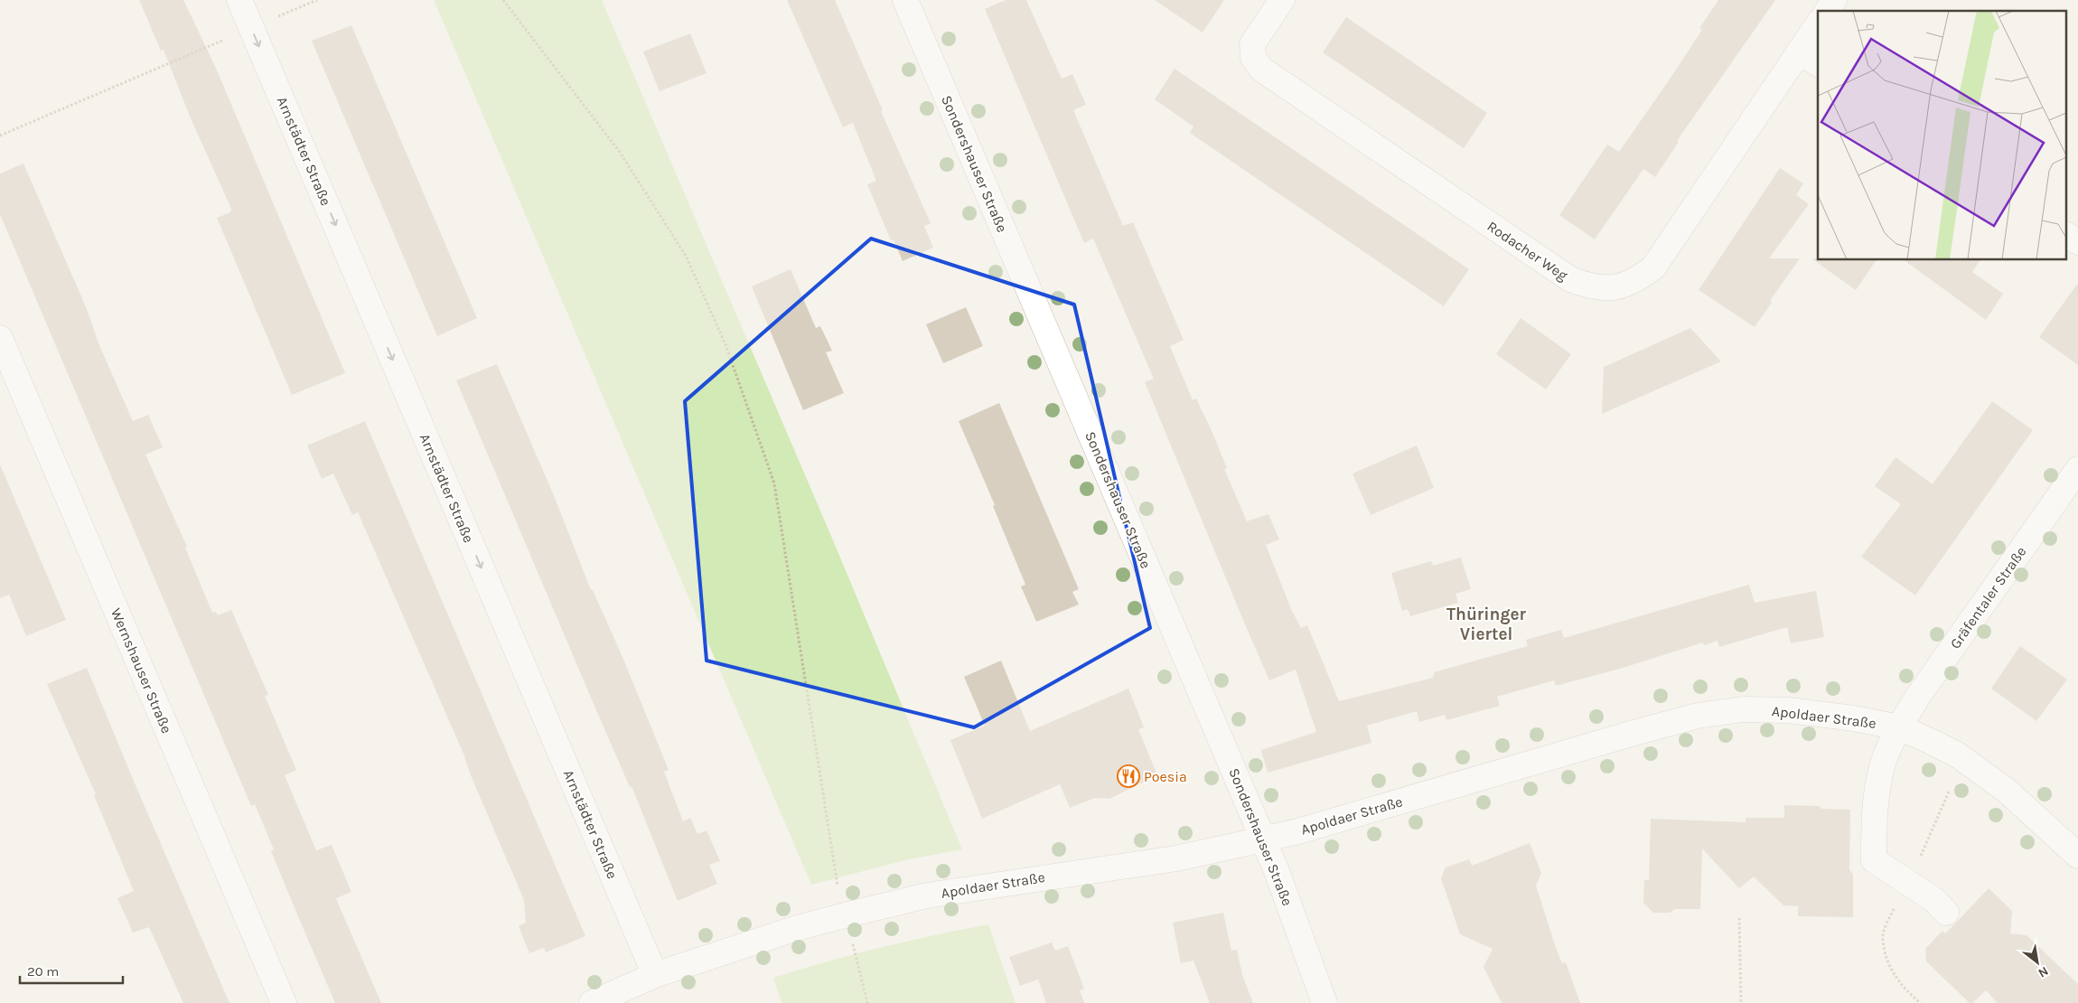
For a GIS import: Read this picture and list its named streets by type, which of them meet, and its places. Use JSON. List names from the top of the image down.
{
  "streets": {
    "street": [
      "Arnstädter Straße",
      "Sondershauser Straße",
      "Rodacher Weg",
      "Gräfentaler Straße",
      "Wernshauser Straße",
      "Apoldaer Straße"
    ]
  },
  "crossings": [
    ["Arnstädter Straße", "Apoldaer Straße"],
    ["Sondershauser Straße", "Apoldaer Straße"],
    ["Gräfentaler Straße", "Apoldaer Straße"]
  ],
  "one_way": ["Arnstädter Straße"],
  "districts": ["Thüringer Viertel"],
  "places": {
    "restaurant": ["Poesia"]
  },
  "scale_bar": "20 m",
  "north": "bottom right"
}
